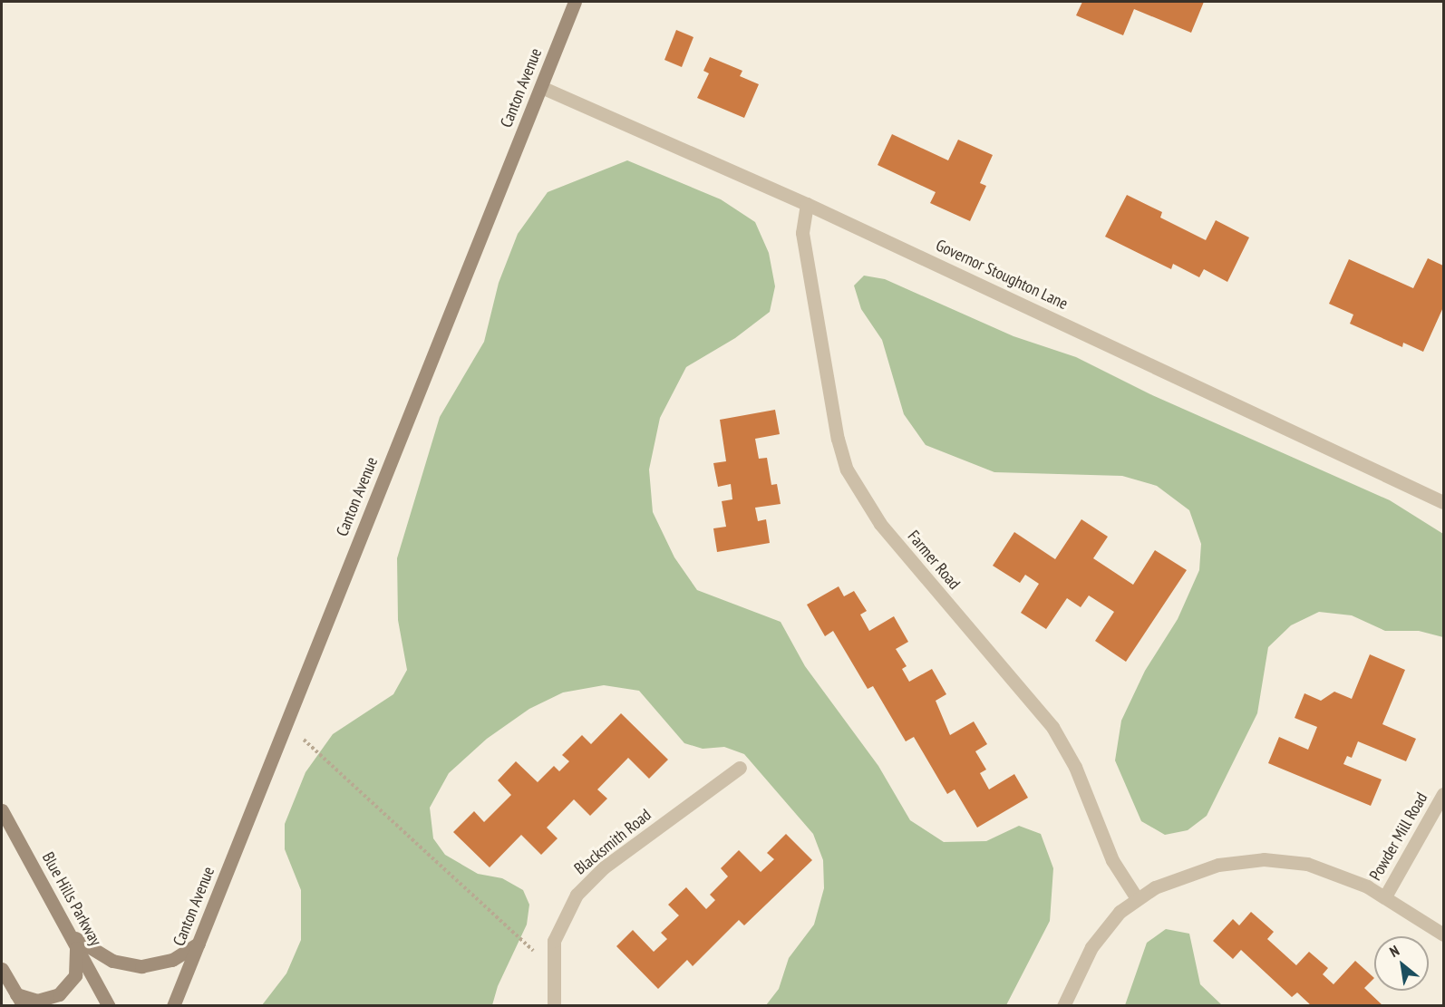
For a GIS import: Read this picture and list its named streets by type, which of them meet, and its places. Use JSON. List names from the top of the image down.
{
  "streets": {
    "main road": ["Canton Avenue", "Blue Hills Parkway"],
    "street": [
      "Governor Stoughton Lane",
      "Farmer Road",
      "Powder Mill Road",
      "Blacksmith Road"
    ]
  },
  "crossings": [
    ["Canton Avenue", "Governor Stoughton Lane"],
    ["Governor Stoughton Lane", "Farmer Road"]
  ],
  "north": "top left"
}
